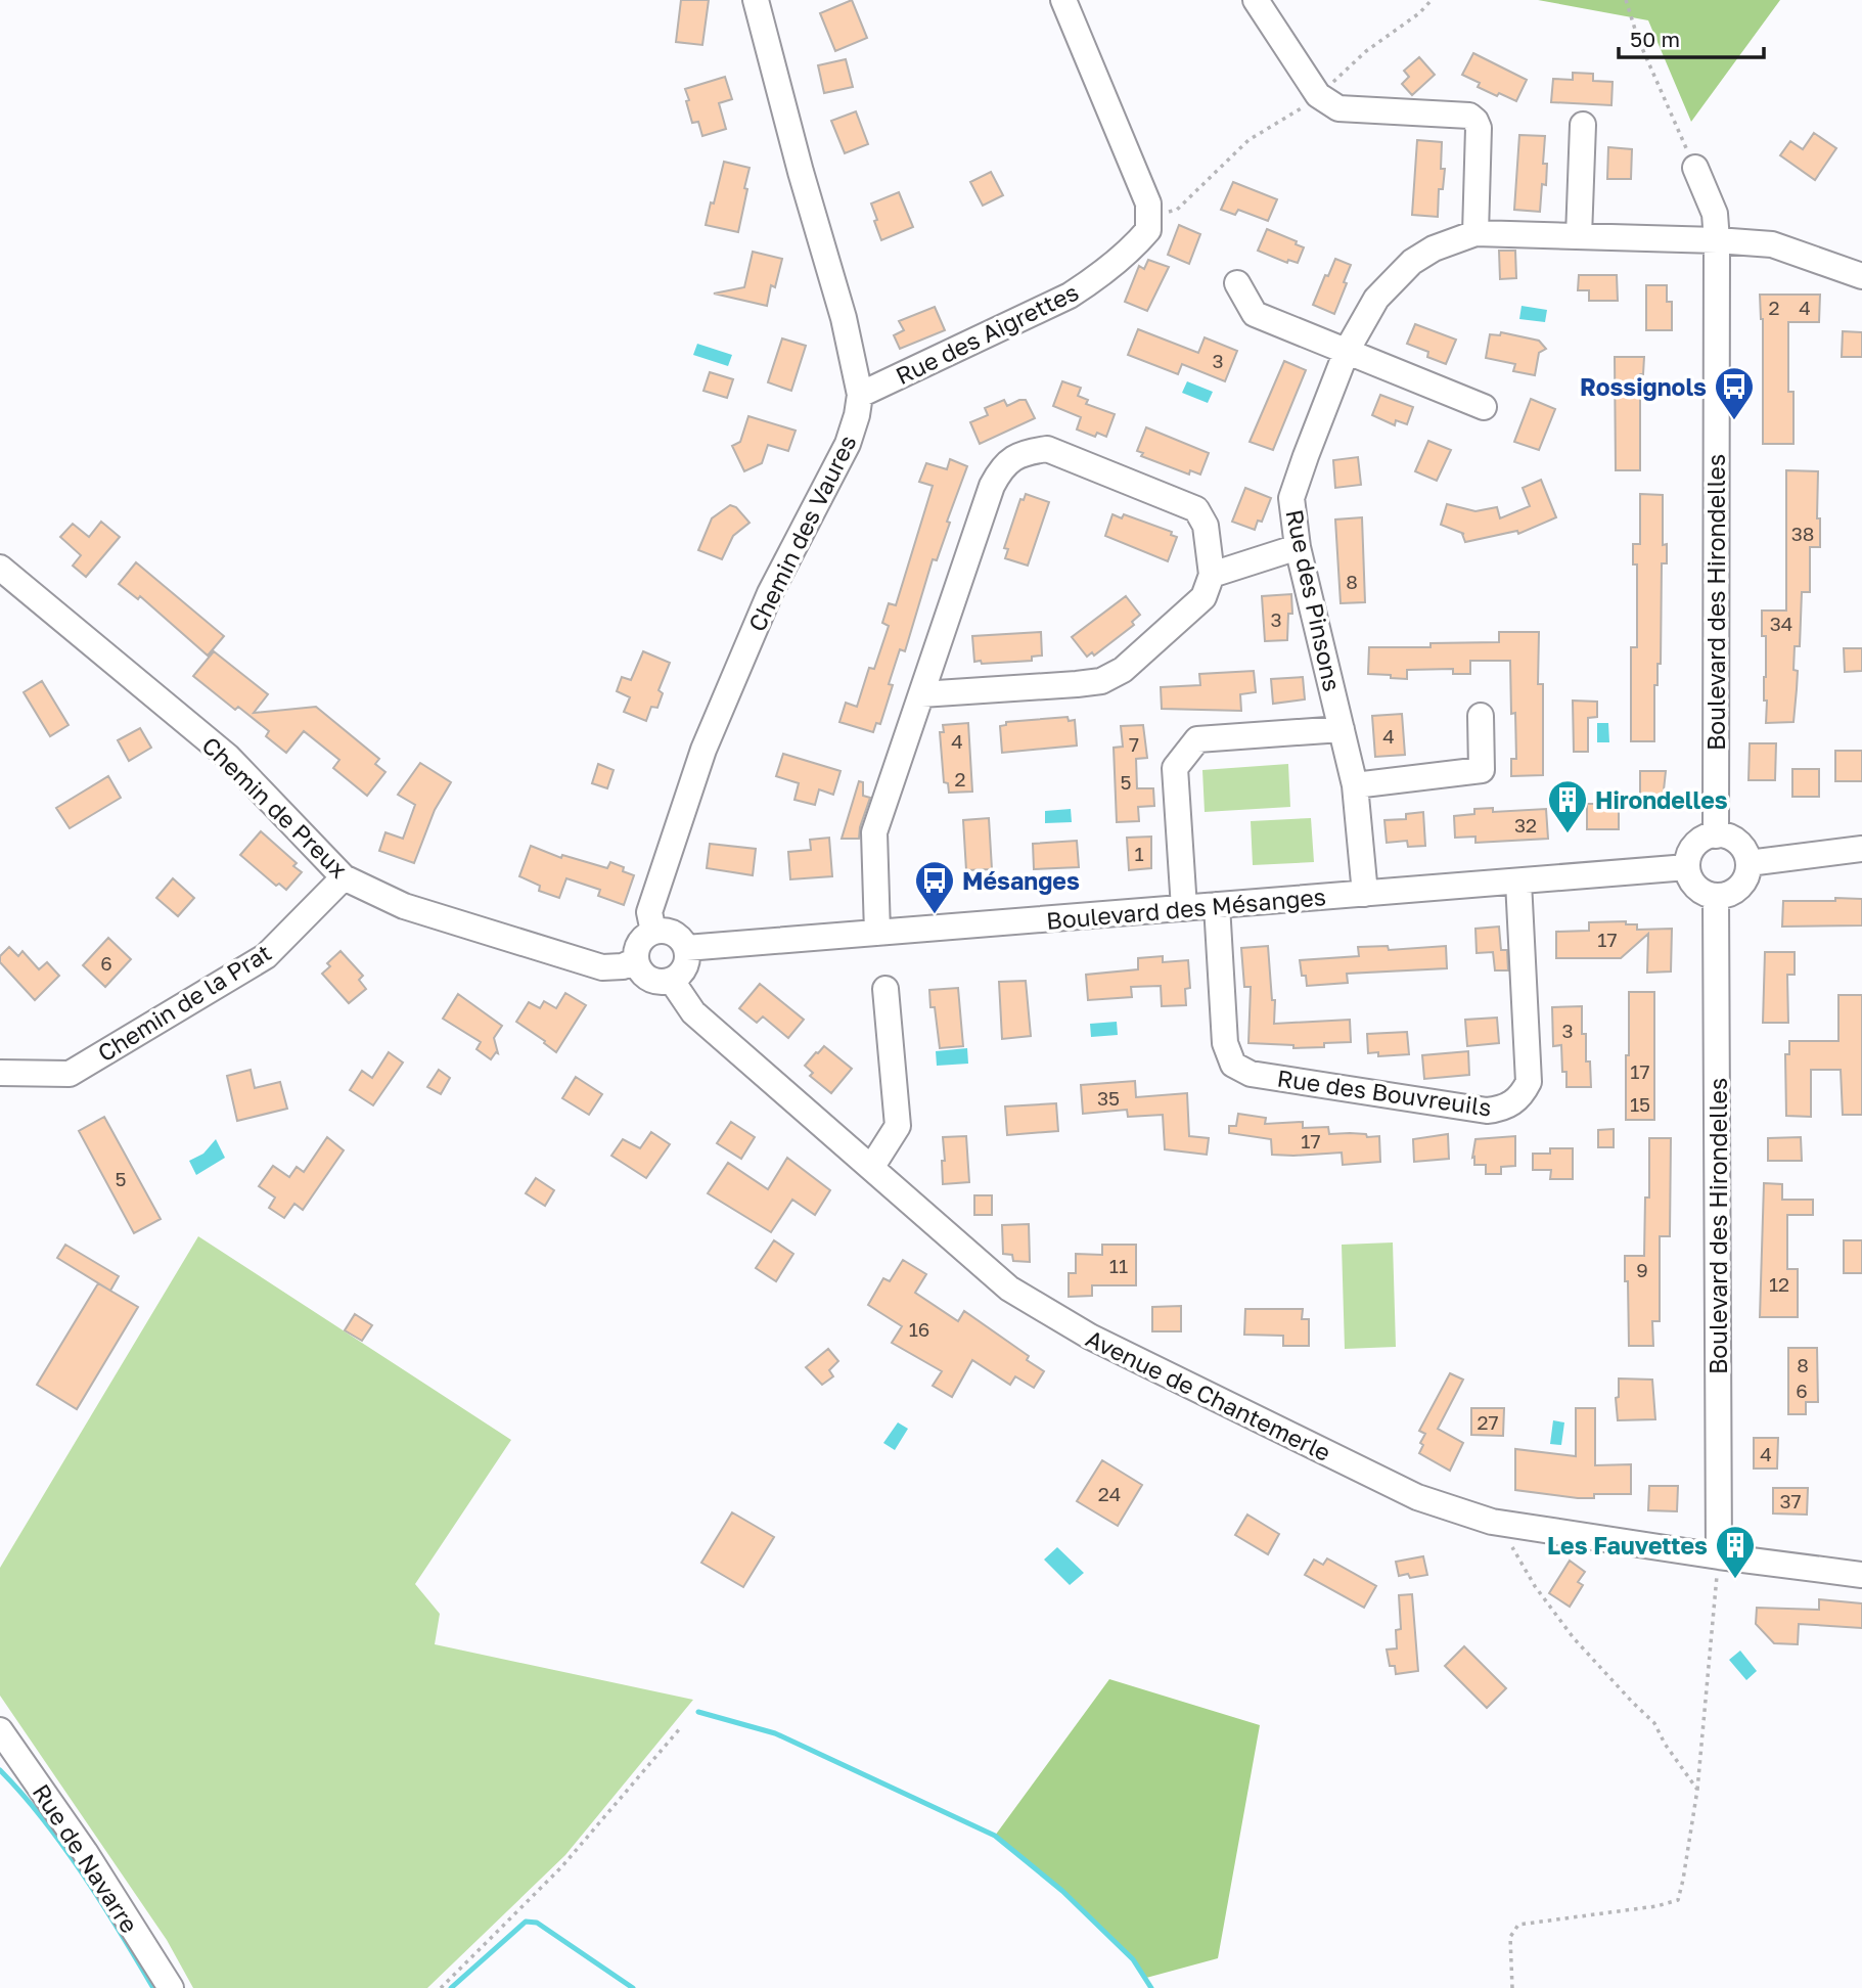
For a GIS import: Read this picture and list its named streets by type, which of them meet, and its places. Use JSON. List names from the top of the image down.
{
  "streets": {
    "street": [
      "Rue des Aigrettes",
      "Chemin des Vaures",
      "Rue des Pinsons",
      "Boulevard des Hirondelles",
      "Chemin de Preux",
      "Boulevard des Mésanges",
      "Chemin de la Prat",
      "Rue des Bouvreuils",
      "Avenue de Chantemerle",
      "Rue de Navarre"
    ]
  },
  "crossings": [
    ["Rue des Aigrettes", "Chemin des Vaures"],
    ["Chemin des Vaures", "Chemin de Preux"],
    ["Chemin des Vaures", "Boulevard des Mésanges"],
    ["Chemin des Vaures", "Avenue de Chantemerle"],
    ["Rue des Pinsons", "Boulevard des Hirondelles"],
    ["Rue des Pinsons", "Boulevard des Mésanges"],
    ["Boulevard des Hirondelles", "Boulevard des Mésanges"],
    ["Boulevard des Hirondelles", "Avenue de Chantemerle"],
    ["Chemin de Preux", "Boulevard des Mésanges"],
    ["Chemin de Preux", "Chemin de la Prat"],
    ["Chemin de Preux", "Avenue de Chantemerle"],
    ["Boulevard des Mésanges", "Rue des Bouvreuils"],
    ["Boulevard des Mésanges", "Avenue de Chantemerle"]
  ],
  "places": {
    "bus stop": ["Rossignols", "Mésanges"],
    "building": ["Hirondelles", "Les Fauvettes"]
  },
  "house_numbers": [
    "2",
    "4",
    "3",
    "38",
    "8",
    "3",
    "34",
    "4",
    "4",
    "7",
    "2",
    "5",
    "32",
    "1",
    "17",
    "6",
    "3",
    "17",
    "35",
    "15",
    "17",
    "5",
    "11",
    "9",
    "12",
    "16",
    "8",
    "6",
    "27",
    "4",
    "24",
    "37"
  ],
  "scale_bar": "50 m"
}
